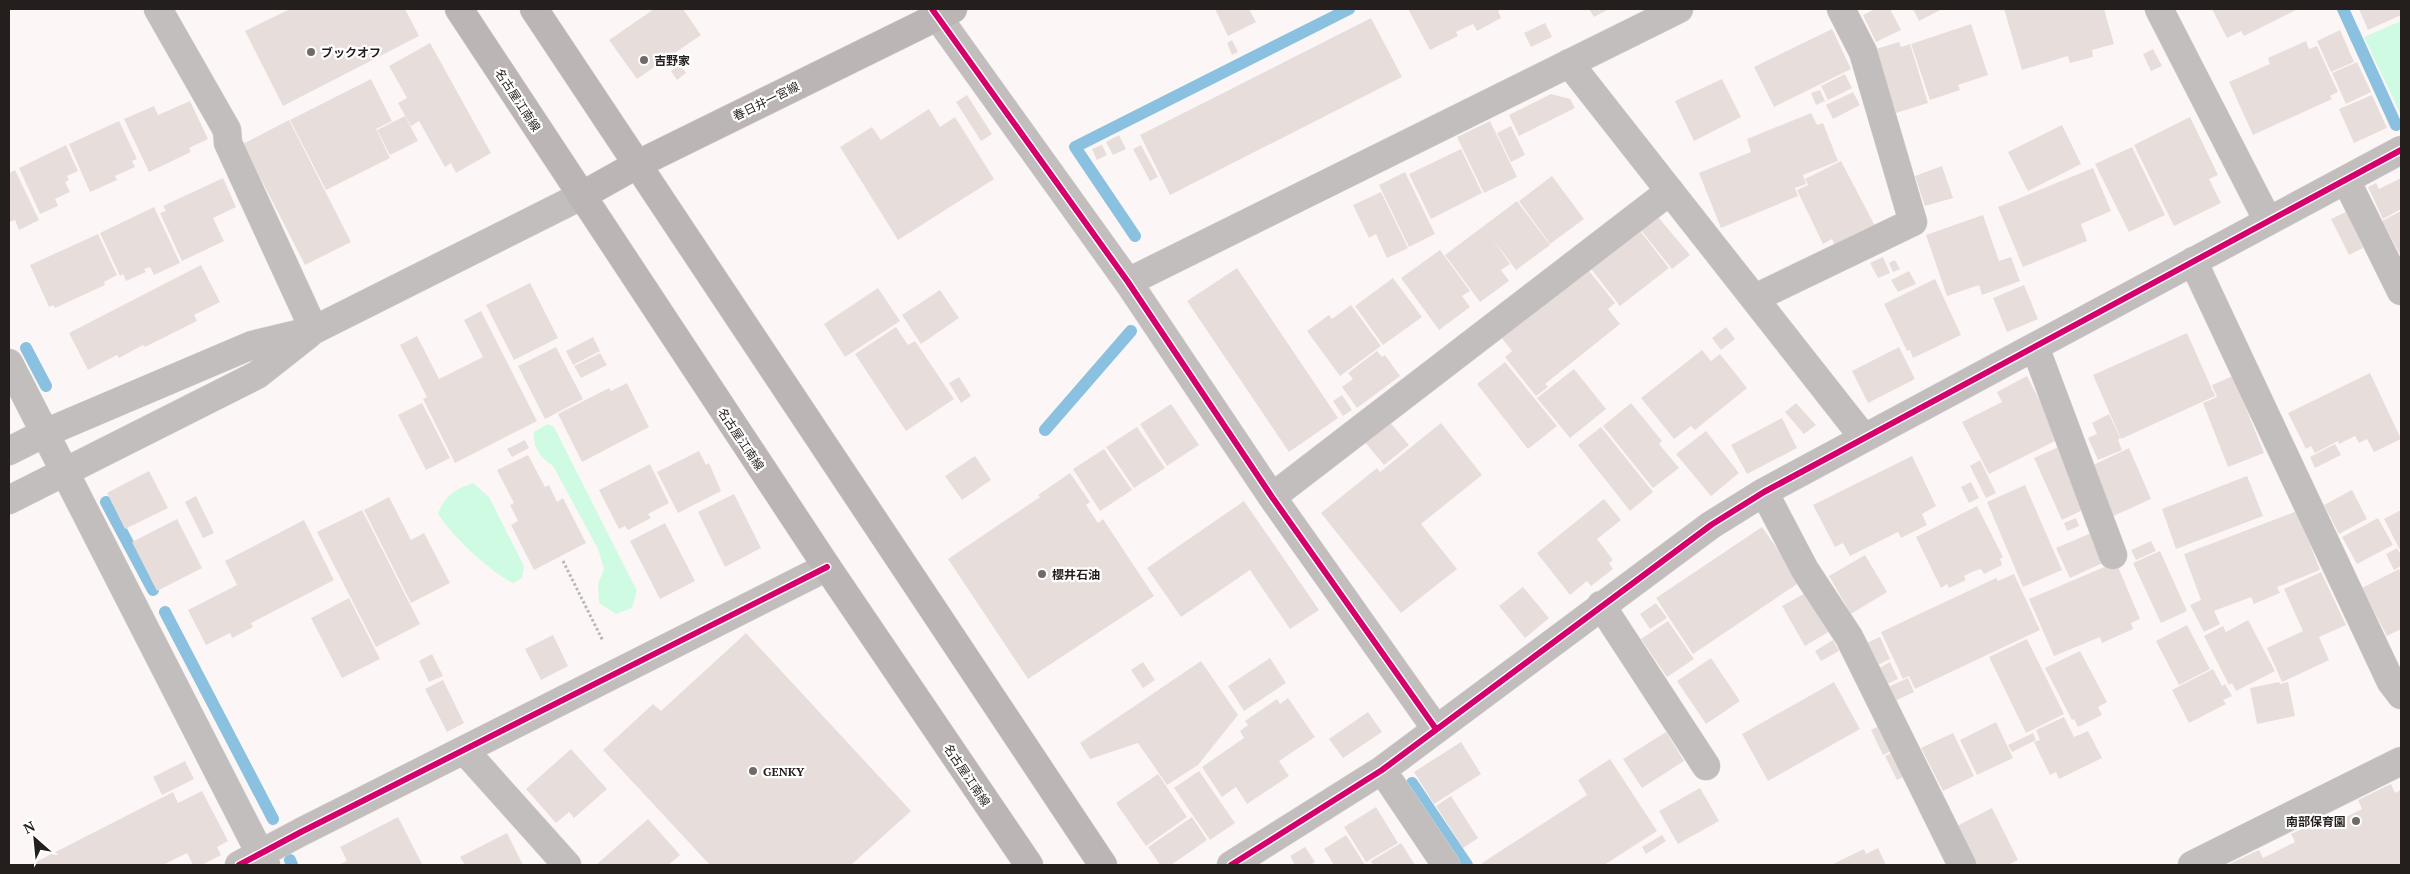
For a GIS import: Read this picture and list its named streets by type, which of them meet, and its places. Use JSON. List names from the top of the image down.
{
  "streets": {
    "main road": ["名古屋江南線", "春日井一宮線"]
  },
  "crossings": [
    ["名古屋江南線", "春日井一宮線"]
  ],
  "places": [
    "ブックオフ",
    "吉野家",
    "櫻井石油",
    "GENKY",
    "南部保育園"
  ],
  "north": "top left"
}
